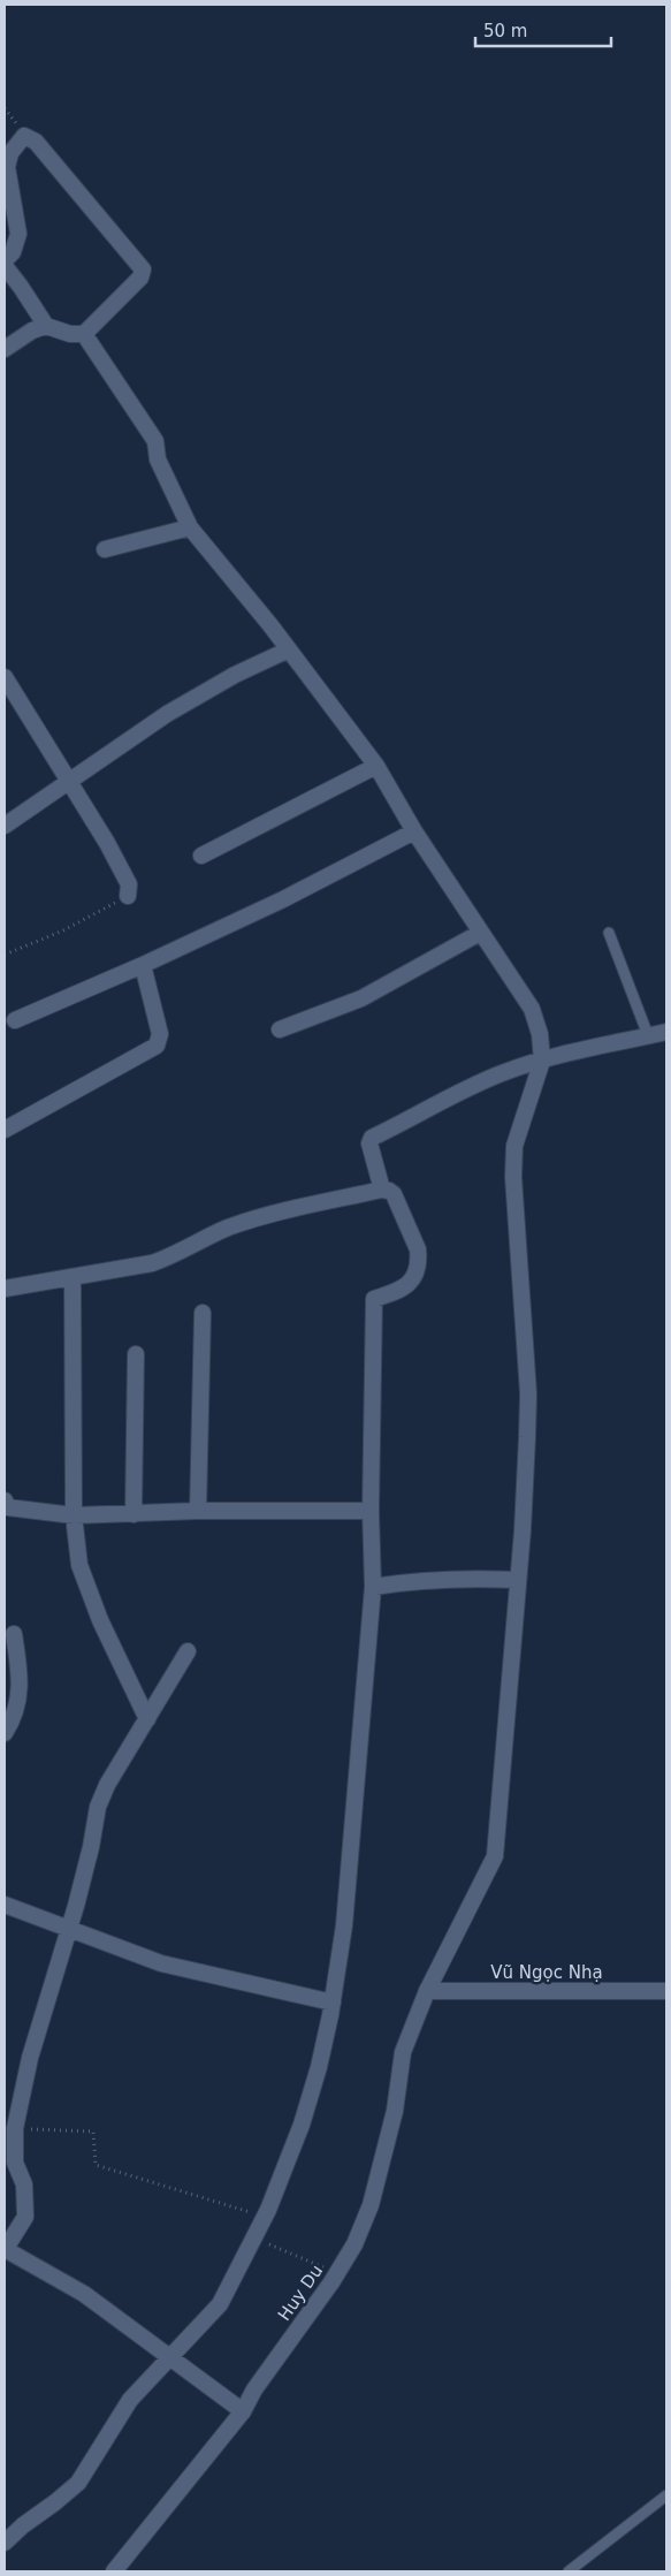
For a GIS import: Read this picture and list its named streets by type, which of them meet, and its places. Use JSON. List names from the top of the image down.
{
  "streets": {
    "street": ["Vũ Ngọc Nhạ", "Huy Du"]
  },
  "crossings": [
    ["Vũ Ngọc Nhạ", "Huy Du"]
  ],
  "scale_bar": "50 m"
}
